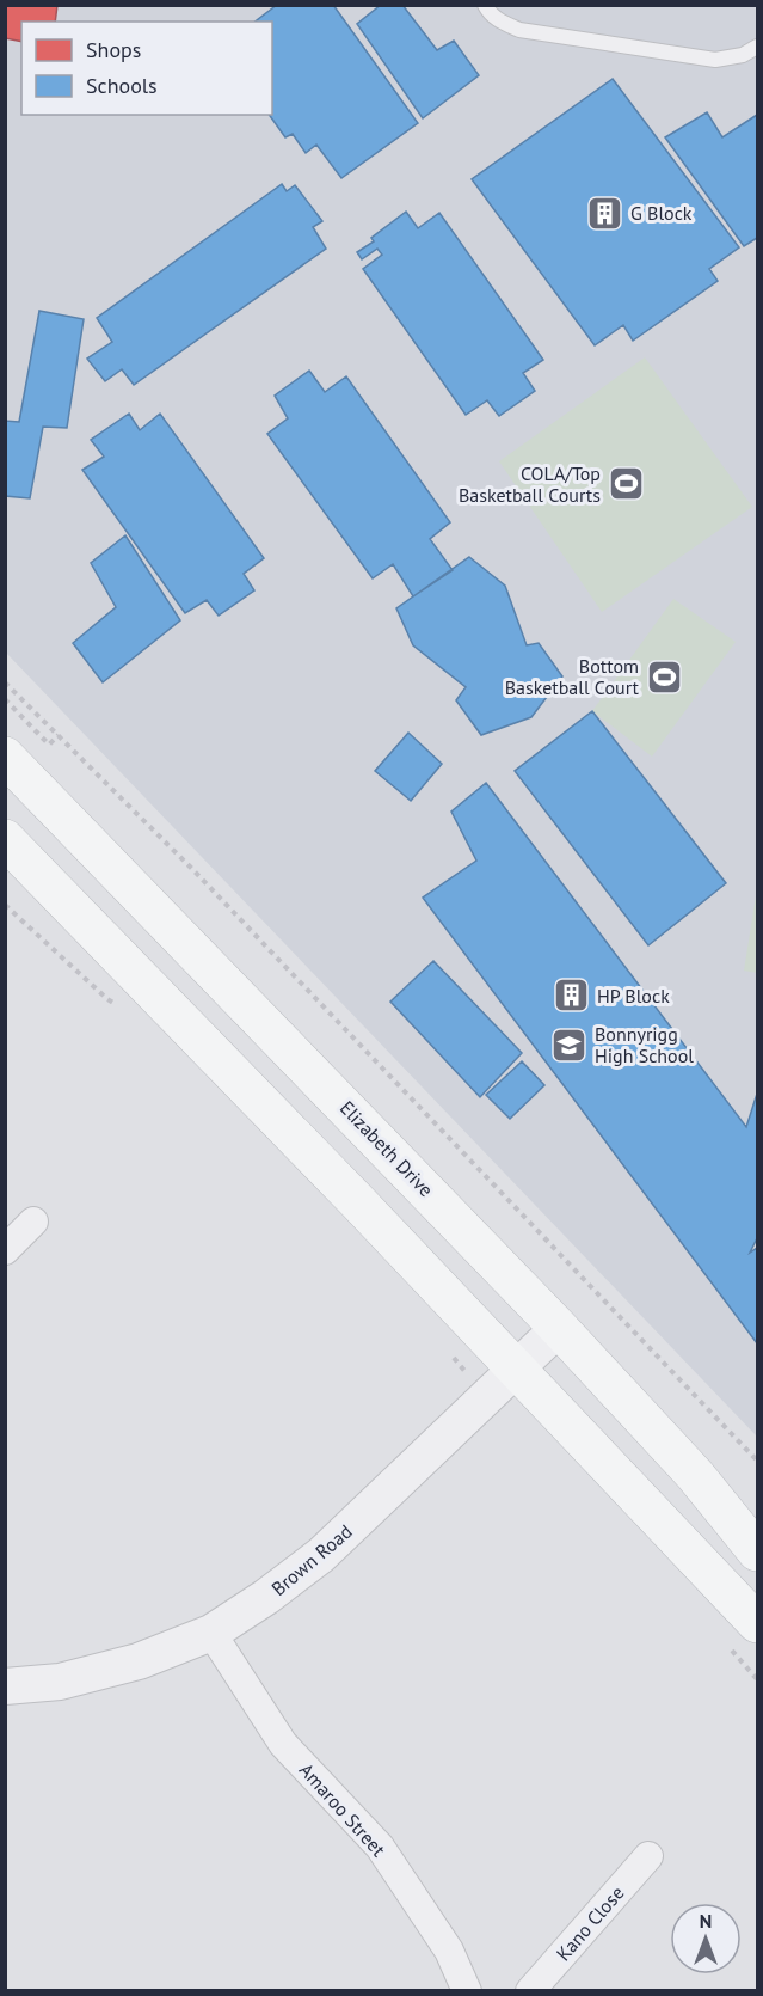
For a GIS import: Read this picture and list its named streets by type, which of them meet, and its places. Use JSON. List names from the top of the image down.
{
  "streets": {
    "main road": ["Elizabeth Drive"],
    "street": ["Brown Road", "Amaroo Street", "Kano Close"]
  },
  "crossings": [
    ["Elizabeth Drive", "Brown Road"],
    ["Brown Road", "Amaroo Street"]
  ],
  "places": {
    "building": ["G Block", "HP Block"],
    "sports": ["COLA/Top Basketball Courts", "Bottom Basketball Court"],
    "school or university": ["Bonnyrigg High School"]
  },
  "legend": ["Shops", "Schools"],
  "north": "top"
}
